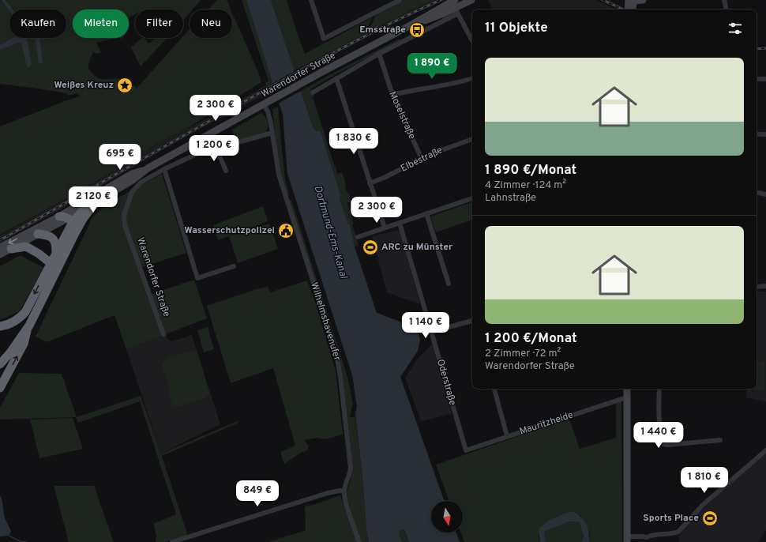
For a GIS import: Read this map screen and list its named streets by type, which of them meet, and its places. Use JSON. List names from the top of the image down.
{
  "streets": {
    "main road": ["Warendorfer Straße"],
    "street": [
      "Moselstraße",
      "Elbestraße",
      "Wilhelmshavenufer",
      "Oderstraße",
      "Mauritzheide"
    ]
  },
  "crossings": [
    ["Warendorfer Straße", "Moselstraße"],
    ["Warendorfer Straße", "Wilhelmshavenufer"],
    ["Moselstraße", "Elbestraße"],
    ["Oderstraße", "Mauritzheide"]
  ],
  "water": ["Dortmund-Ems-Kanal"],
  "places": {
    "bus stop": ["Emsstraße"],
    "place": ["Weißes Kreuz"],
    "public building": ["Wasserschutzpolizei"],
    "sports": ["ARC zu Münster", "Sports Place"]
  },
  "north": "bottom",
  "page": {
    "chip": [
      "Kaufen",
      "Mieten",
      "Filter",
      "Neu"
    ],
    "heading": "11 Objekte",
    "list": [
      {
        "name": "1 890 €/Monat",
        "note": "4 Zimmer · 124 m² · Lahnstraße"
      },
      {
        "name": "1 200 €/Monat",
        "note": "2 Zimmer · 72 m² · Warendorfer Straße"
      }
    ],
    "price": [
      "1 890 €",
      "2 300 €",
      "1 830 €",
      "1 200 €",
      "695 €",
      "2 120 €",
      "2 300 €",
      "1 140 €",
      "1 440 €",
      "1 810 €",
      "849 €"
    ]
  }
}
